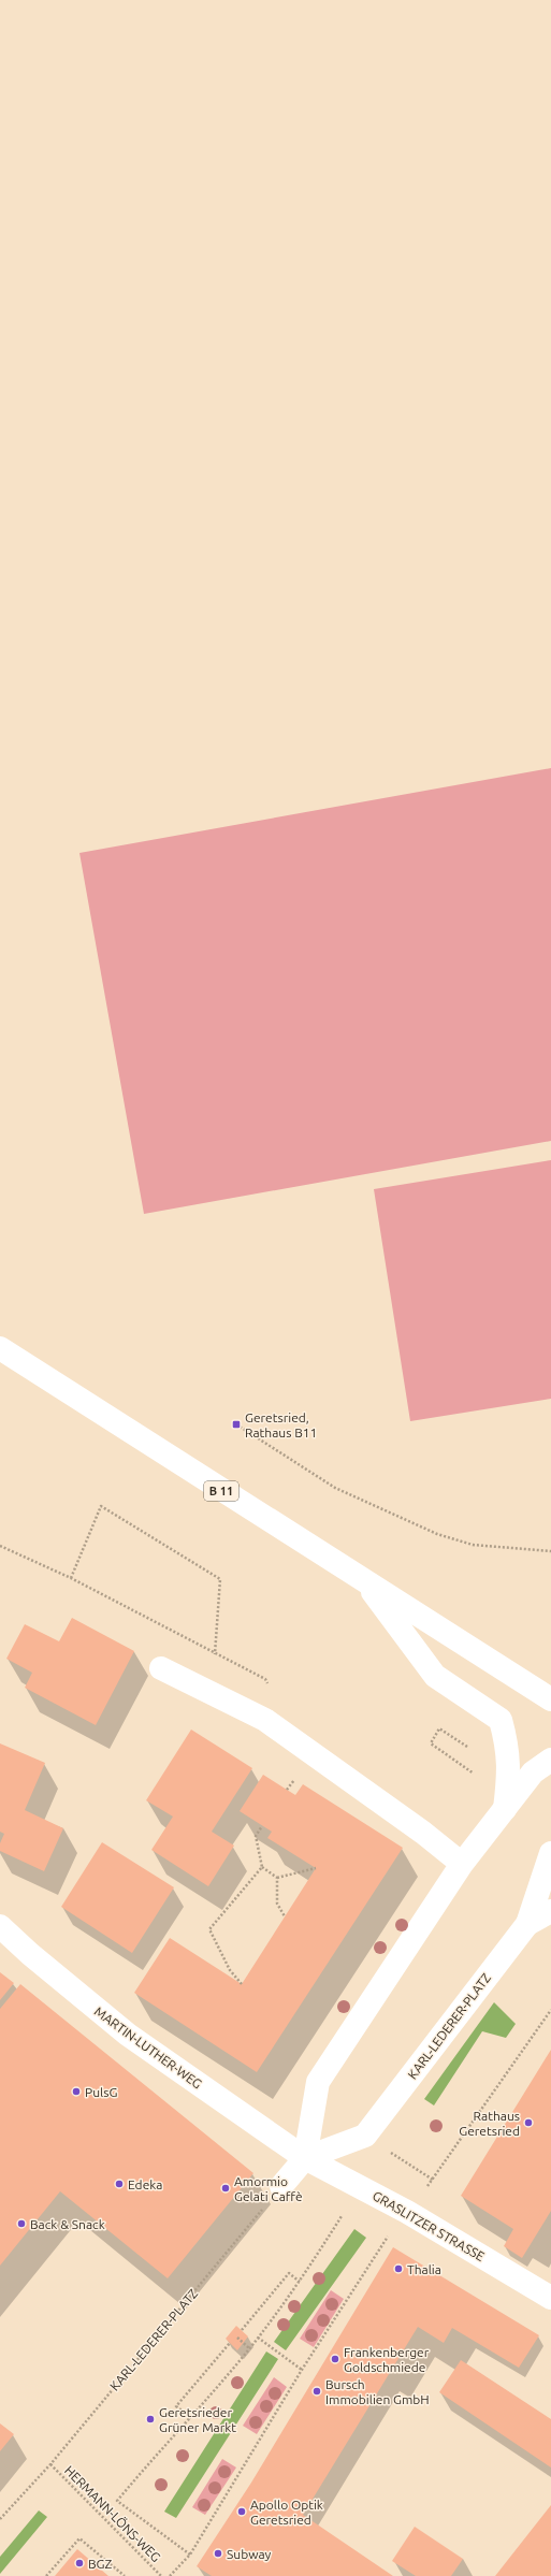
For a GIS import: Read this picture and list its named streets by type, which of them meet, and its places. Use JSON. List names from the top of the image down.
{
  "streets": {
    "street": [
      "B 11",
      "KARL-LEDERER-PLATZ",
      "MARTIN-LUTHER-WEG",
      "GRASLITZER STRASSE"
    ],
    "path": ["HERMANN-LÖNS-WEG"]
  },
  "crossings": [
    ["KARL-LEDERER-PLATZ", "MARTIN-LUTHER-WEG"],
    ["KARL-LEDERER-PLATZ", "GRASLITZER STRASSE"],
    ["KARL-LEDERER-PLATZ", "HERMANN-LÖNS-WEG"],
    ["MARTIN-LUTHER-WEG", "GRASLITZER STRASSE"]
  ],
  "places": {
    "transit": ["Geretsried, Rathaus B11"],
    "other": [
      "PulsG",
      "Rathaus Geretsried",
      "Edeka",
      "Amormio Gelati Caffè",
      "Back & Snack",
      "Thalia",
      "Frankenberger Goldschmiede",
      "Bursch Immobilien GmbH",
      "Geretsrieder Grüner Markt",
      "Apollo Optik Geretsried",
      "Subway",
      "BGZ"
    ]
  }
}
